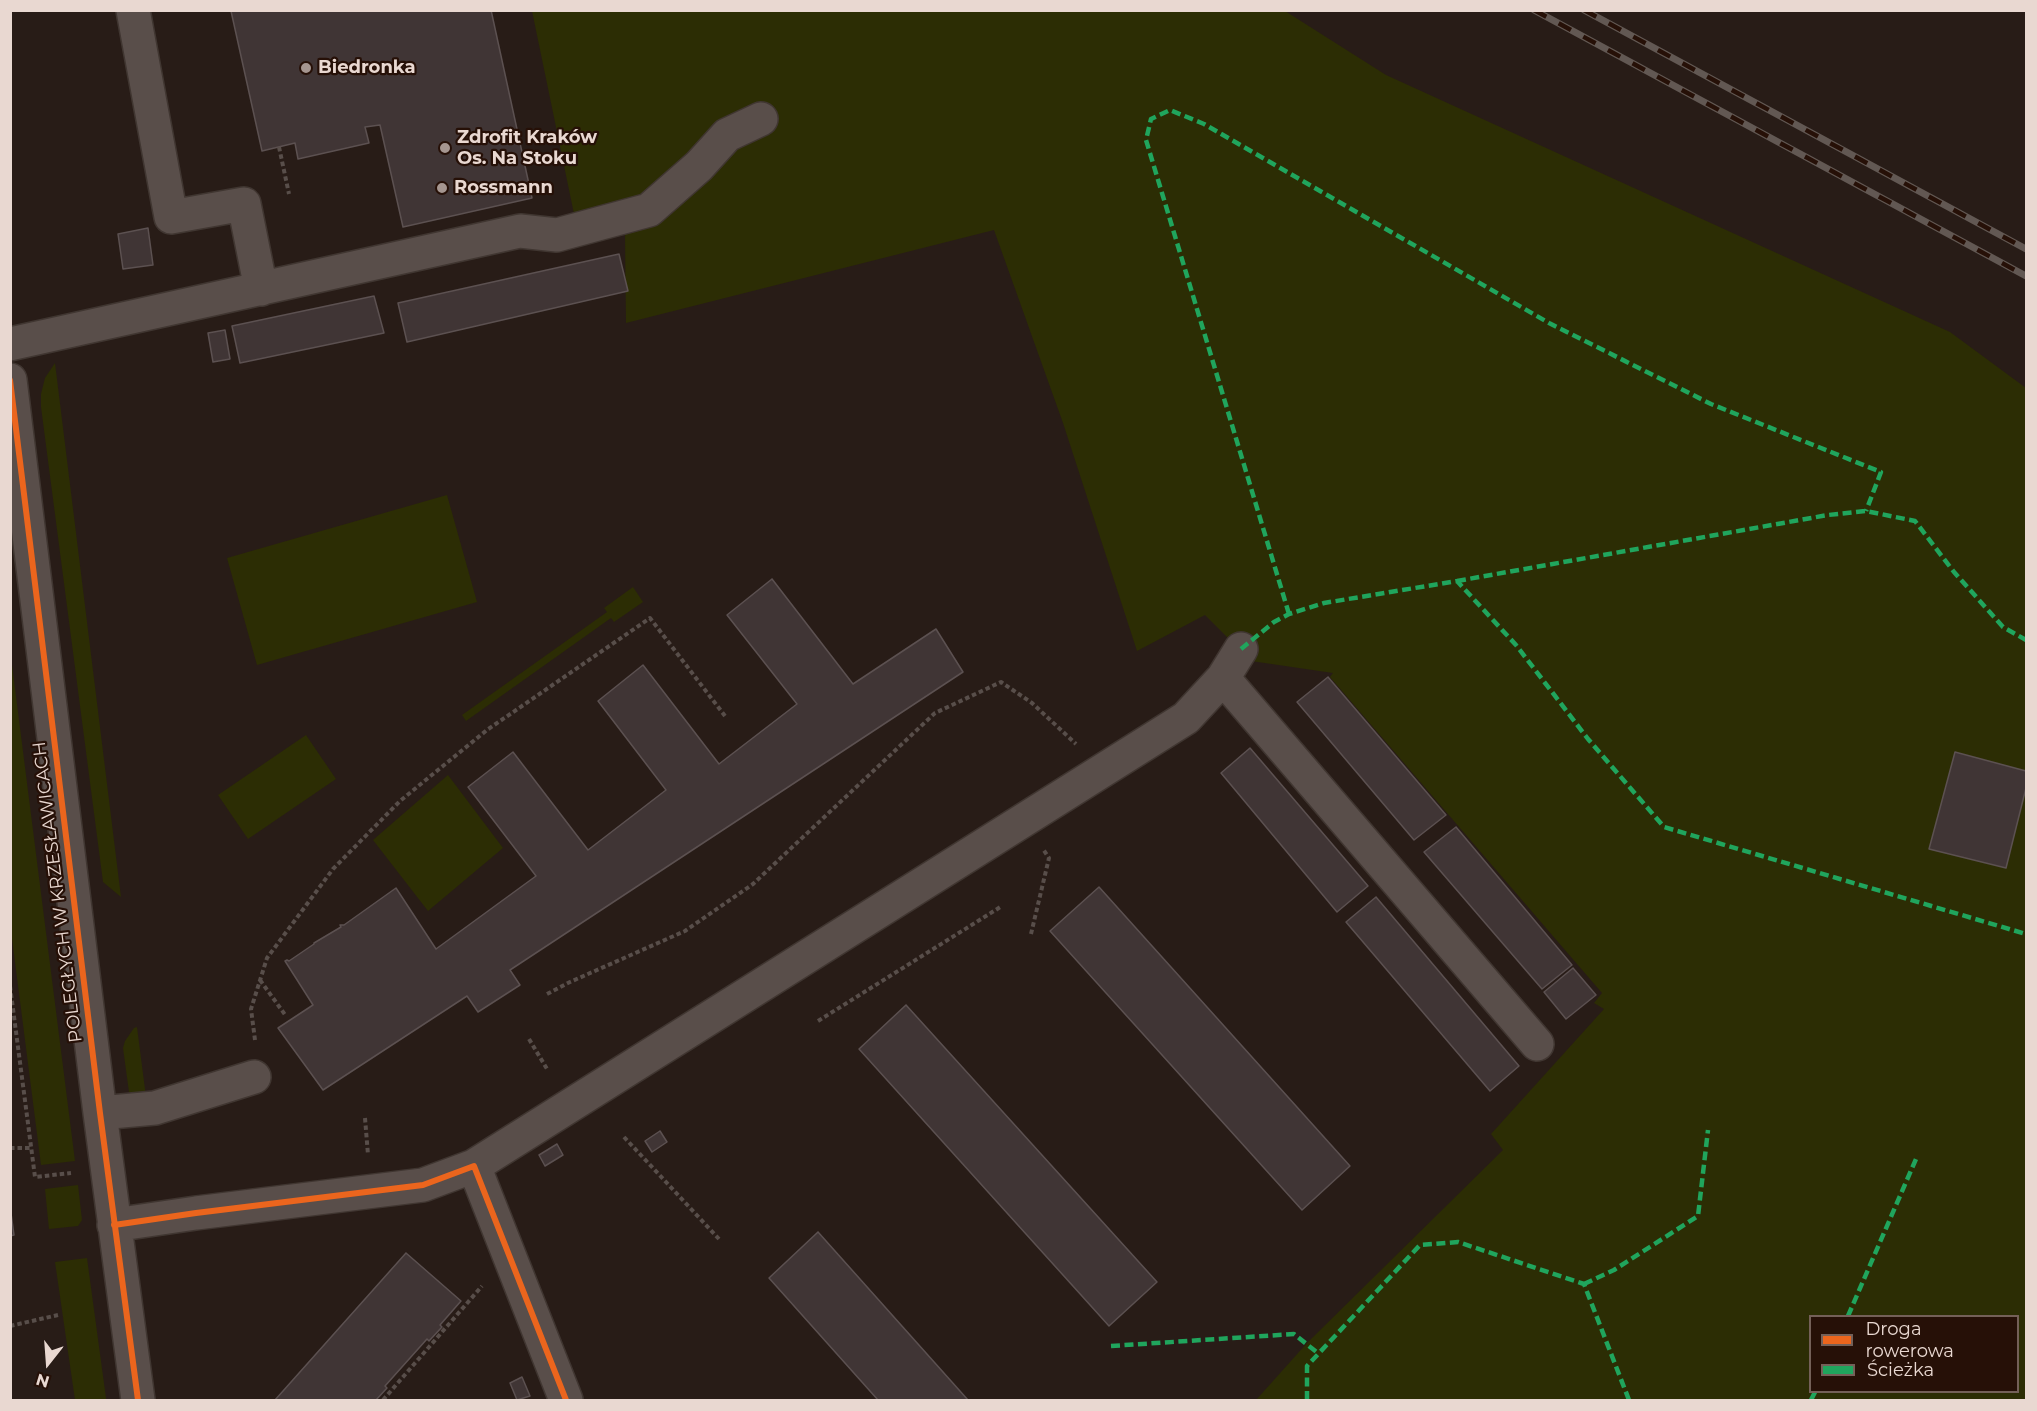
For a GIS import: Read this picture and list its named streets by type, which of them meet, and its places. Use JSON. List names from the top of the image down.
{
  "streets": {
    "street": ["POLEGŁYCH W KRZESŁAWICACH"]
  },
  "places": ["Biedronka", "Zdrofit Kraków Os. Na Stoku", "Rossmann"],
  "legend": ["Droga rowerowa", "Ścieżka"],
  "north": "bottom"
}
